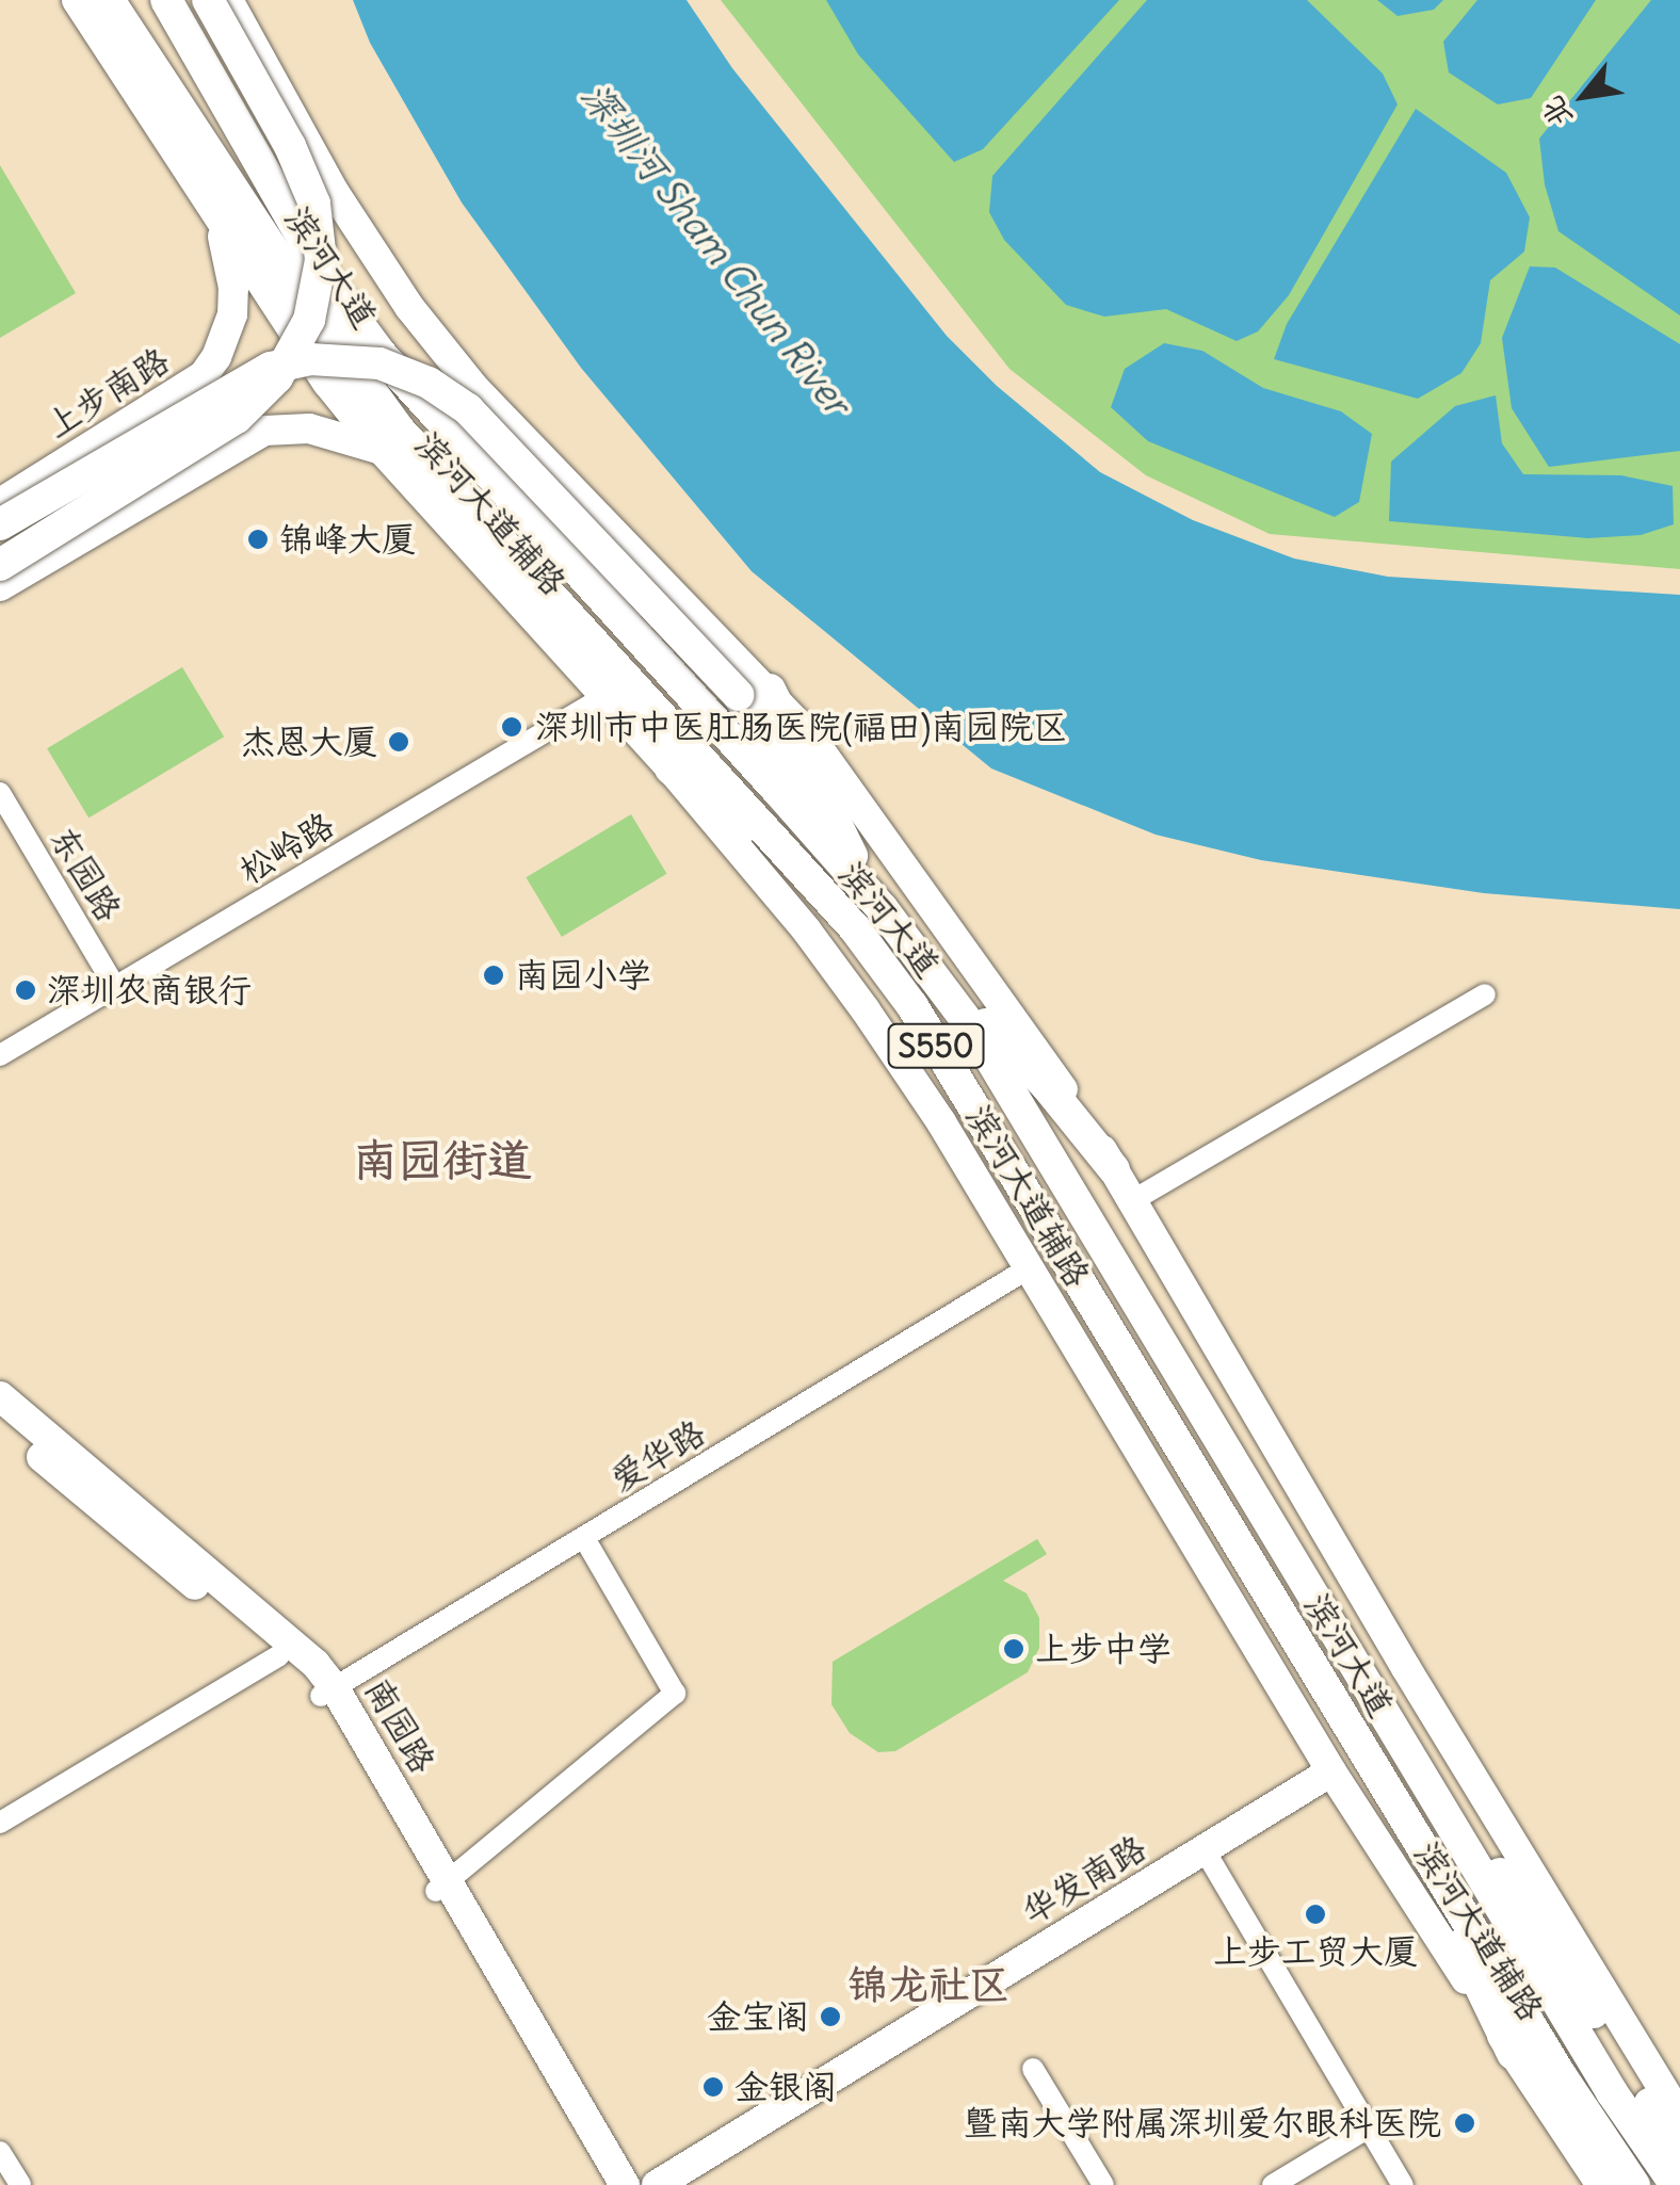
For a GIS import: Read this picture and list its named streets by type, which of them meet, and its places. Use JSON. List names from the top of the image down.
{
  "streets": {
    "highway": ["滨河大道", "S550"],
    "main road": [
      "上步南路",
      "滨河大道辅路",
      "南园路",
      "华发南路"
    ],
    "street": ["松岭路", "东园路", "爱华路"]
  },
  "crossings": [
    ["上步南路", "滨河大道辅路"],
    ["滨河大道辅路", "松岭路"],
    ["滨河大道辅路", "爱华路"],
    ["滨河大道辅路", "华发南路"],
    ["松岭路", "东园路"],
    ["爱华路", "南园路"]
  ],
  "districts": ["南园街道", "锦龙社区"],
  "water": ["深圳河 Sham Chun River"],
  "places": [
    "锦峰大厦",
    "深圳市中医肛肠医院(福田)南园院区",
    "杰恩大厦",
    "南园小学",
    "深圳农商银行",
    "上步中学",
    "上步工贸大厦",
    "金宝阁",
    "金银阁",
    "暨南大学附属深圳爱尔眼科医院"
  ],
  "north": "bottom left"
}
